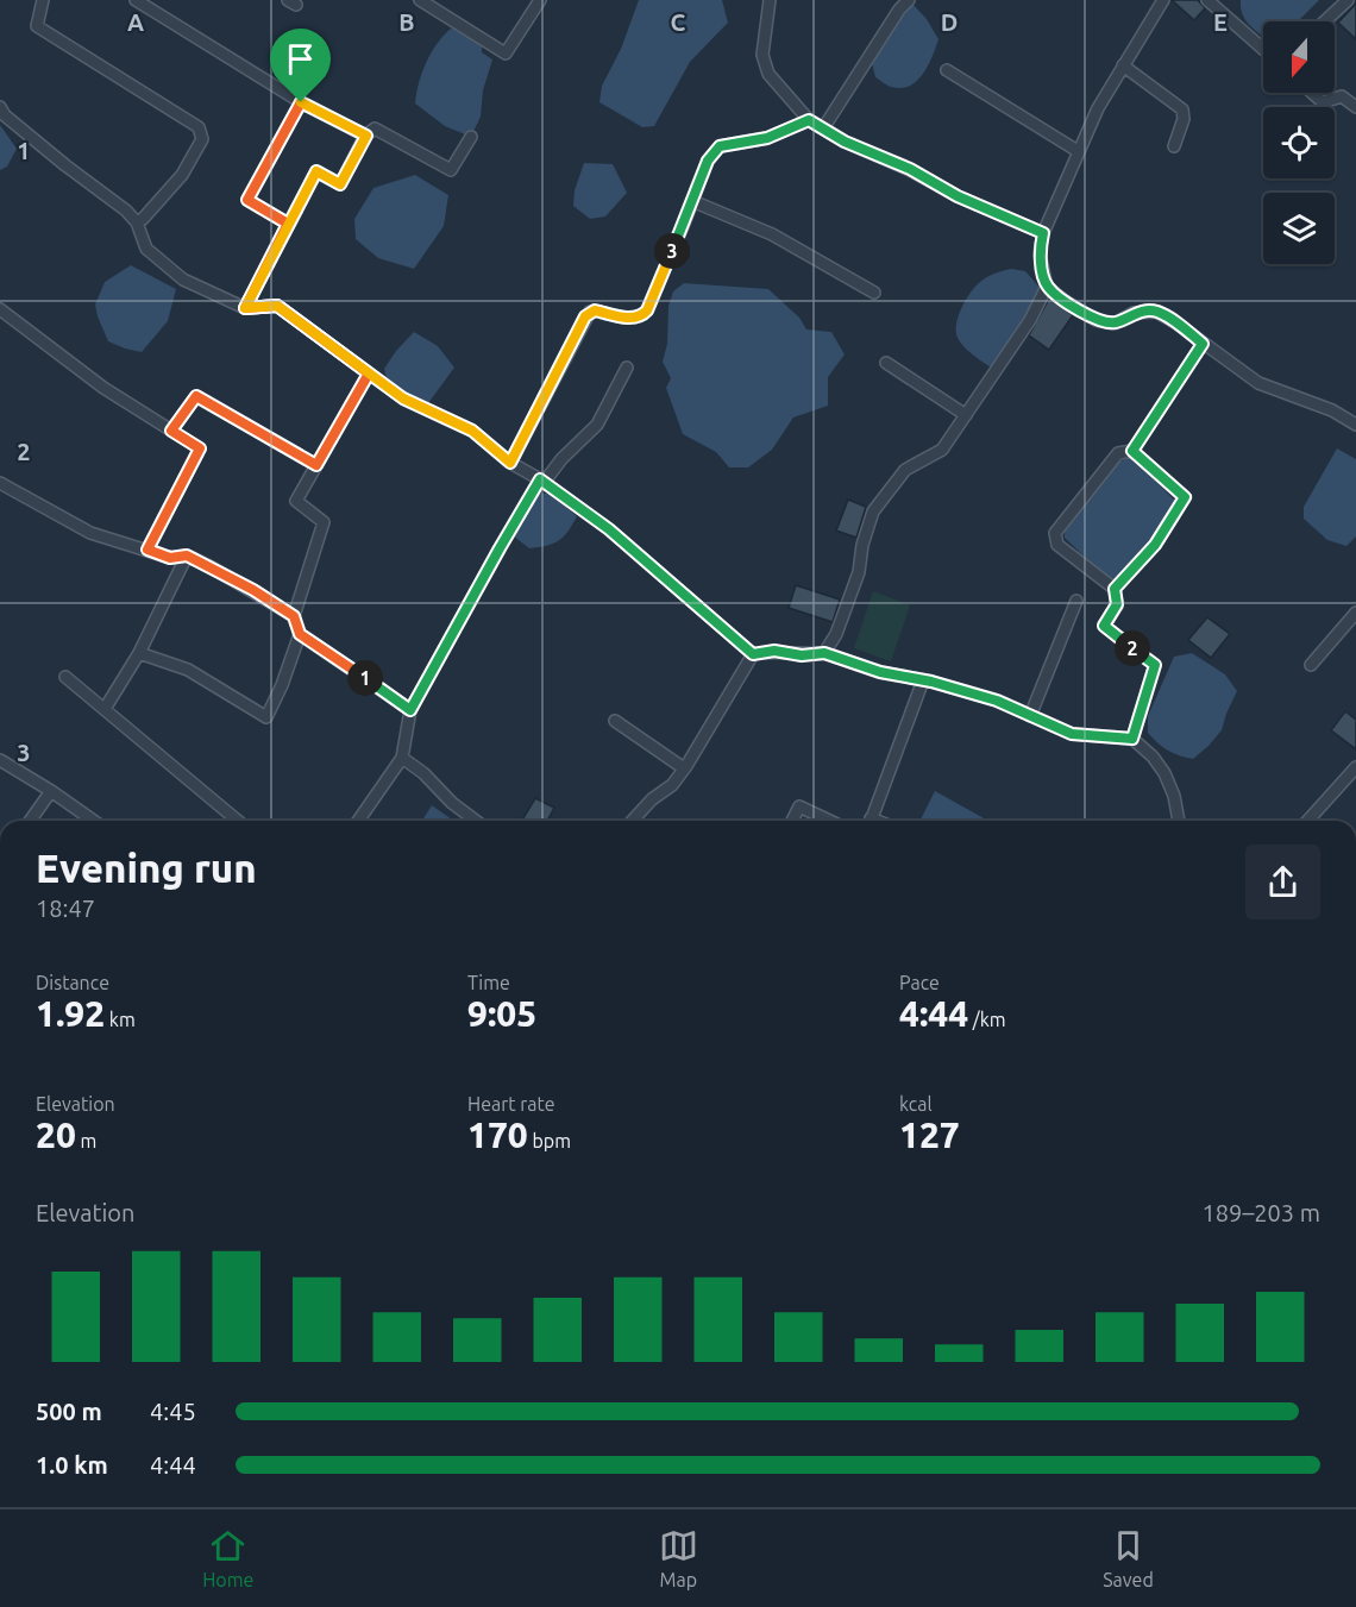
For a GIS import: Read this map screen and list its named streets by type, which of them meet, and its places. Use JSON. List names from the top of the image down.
{
  "north": "bottom",
  "page": {
    "pins": ["3", "2", "1"],
    "heading": ["Evening run", "18:47"],
    "stats": [
      ["Distance", "1.92 km"],
      ["Time", "9:05"],
      ["Pace", "4:44 /km"],
      ["Elevation", "20 m"],
      ["Heart rate", "170 bpm"],
      ["kcal", "127"]
    ],
    "chart": ["Elevation", "189–203 m"],
    "list": [
      {
        "name": "500 m",
        "note": "4:45"
      },
      {
        "name": "1.0 km",
        "note": "4:44"
      }
    ],
    "tabs": ["Home", "Map", "Saved"]
  },
  "grid": {
    "columns": [
      "A",
      "B",
      "C",
      "D",
      "E"
    ],
    "rows": ["1", "2", "3"]
  }
}
